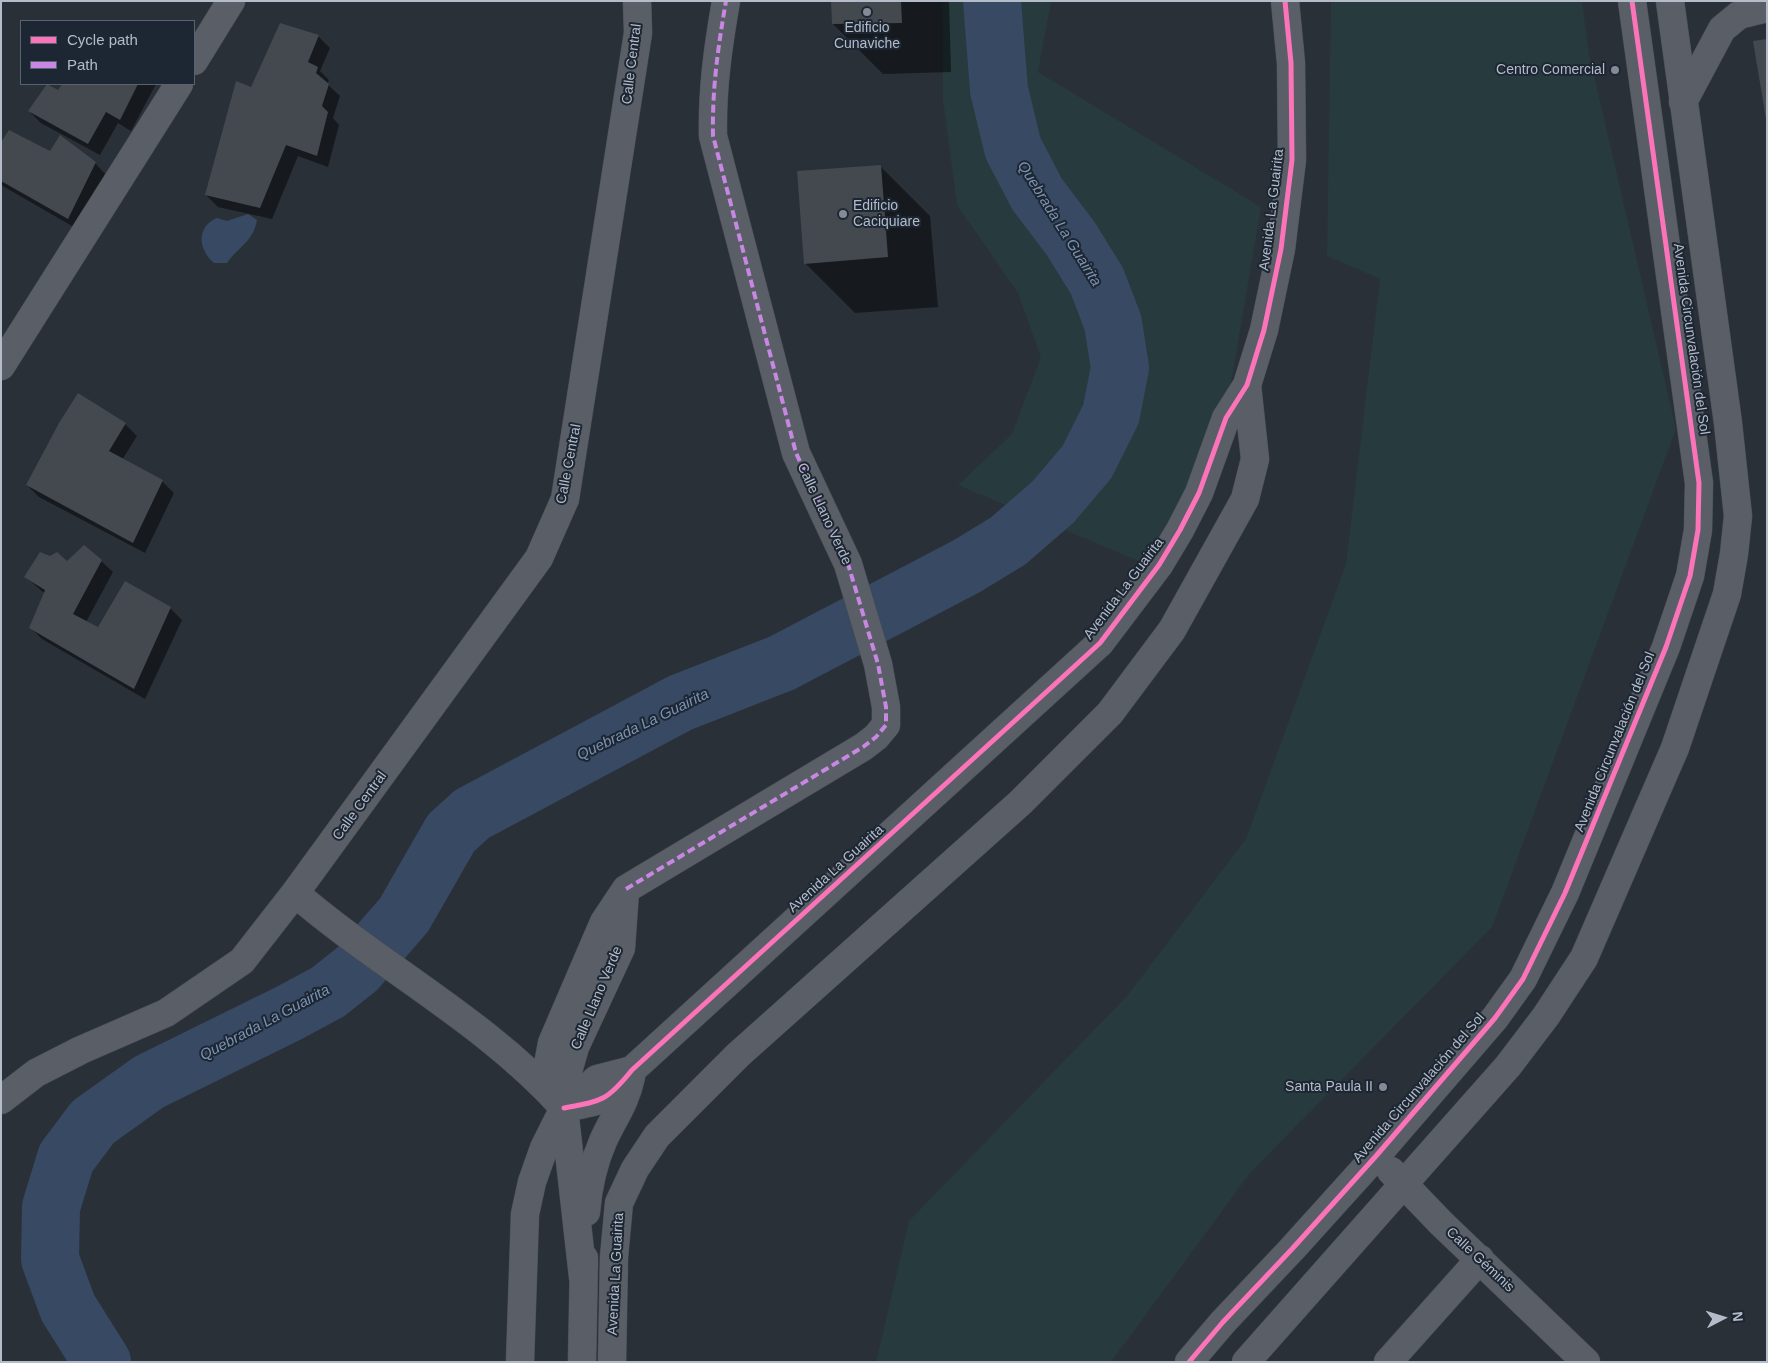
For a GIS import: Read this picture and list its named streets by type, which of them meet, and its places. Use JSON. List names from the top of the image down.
{
  "streets": {
    "street": [
      "Calle Central",
      "Avenida La Guairita",
      "Avenida Circunvalación del Sol",
      "Calle Llano Verde",
      "Calle Géminis"
    ]
  },
  "crossings": [
    ["Avenida La Guairita", "Calle Llano Verde"],
    ["Avenida Circunvalación del Sol", "Calle Géminis"]
  ],
  "water": ["Quebrada La Guairita"],
  "places": [
    "Edificio Cunaviche",
    "Centro Comercial",
    "Edificio Caciquiare",
    "Santa Paula II"
  ],
  "legend": ["Cycle path", "Path"],
  "north": "right"
}
